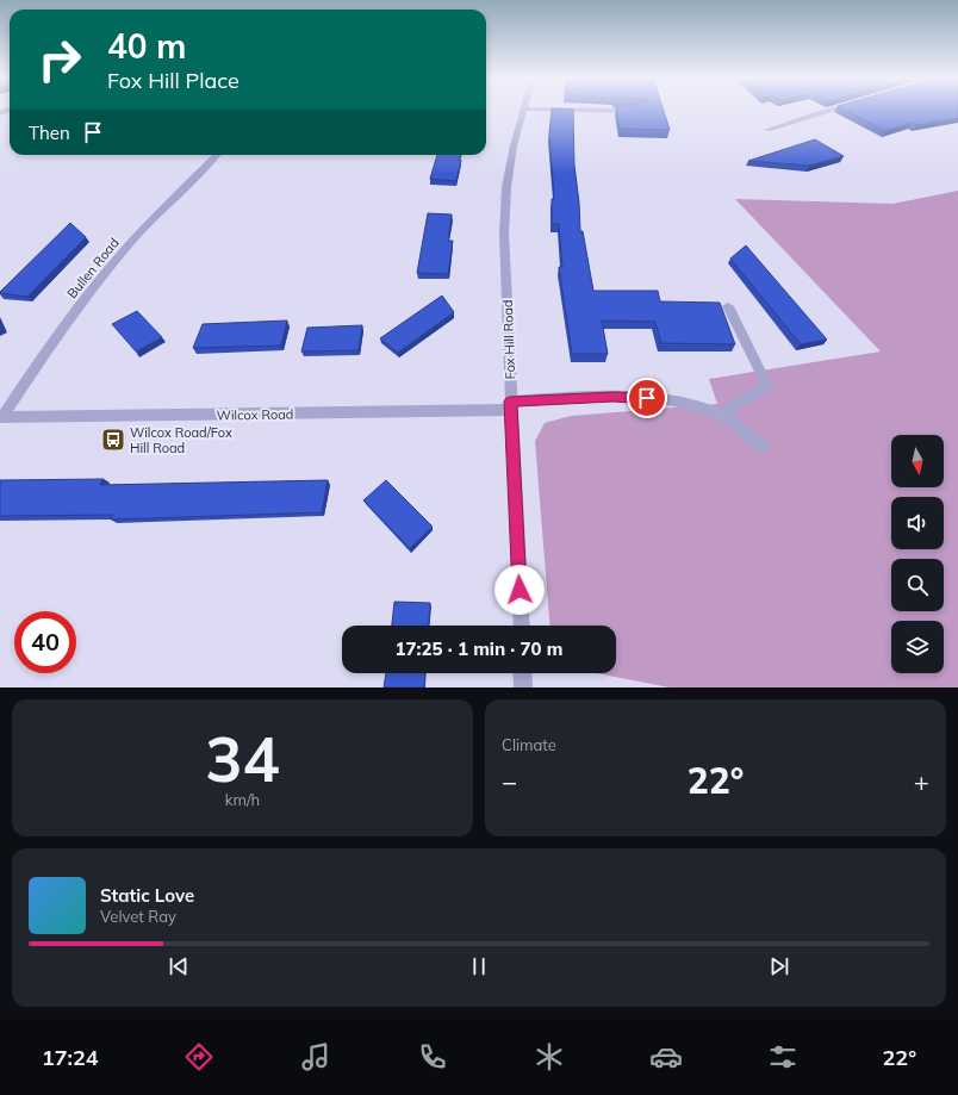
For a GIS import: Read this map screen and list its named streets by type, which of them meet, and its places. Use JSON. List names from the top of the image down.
{
  "streets": {
    "street": ["Bullen Road", "Fox Hill Road", "Wilcox Road"]
  },
  "crossings": [
    ["Bullen Road", "Wilcox Road"],
    ["Fox Hill Road", "Wilcox Road"]
  ],
  "places": {
    "bus stop": ["Wilcox Road/Fox Hill Road"]
  },
  "north": "bottom",
  "page": {
    "turn": ["40 m", "Fox Hill Place"],
    "then": "Then",
    "limit": "40",
    "trip": "17:25 · 1 min · 70 m",
    "tile": [
      ["34", "km/h"],
      "Climate"
    ],
    "heat": ["−", "22°", "+"],
    "song": ["Static Love", "Velvet Ray"],
    "tabs": ["17:24", "22°"]
  }
}
